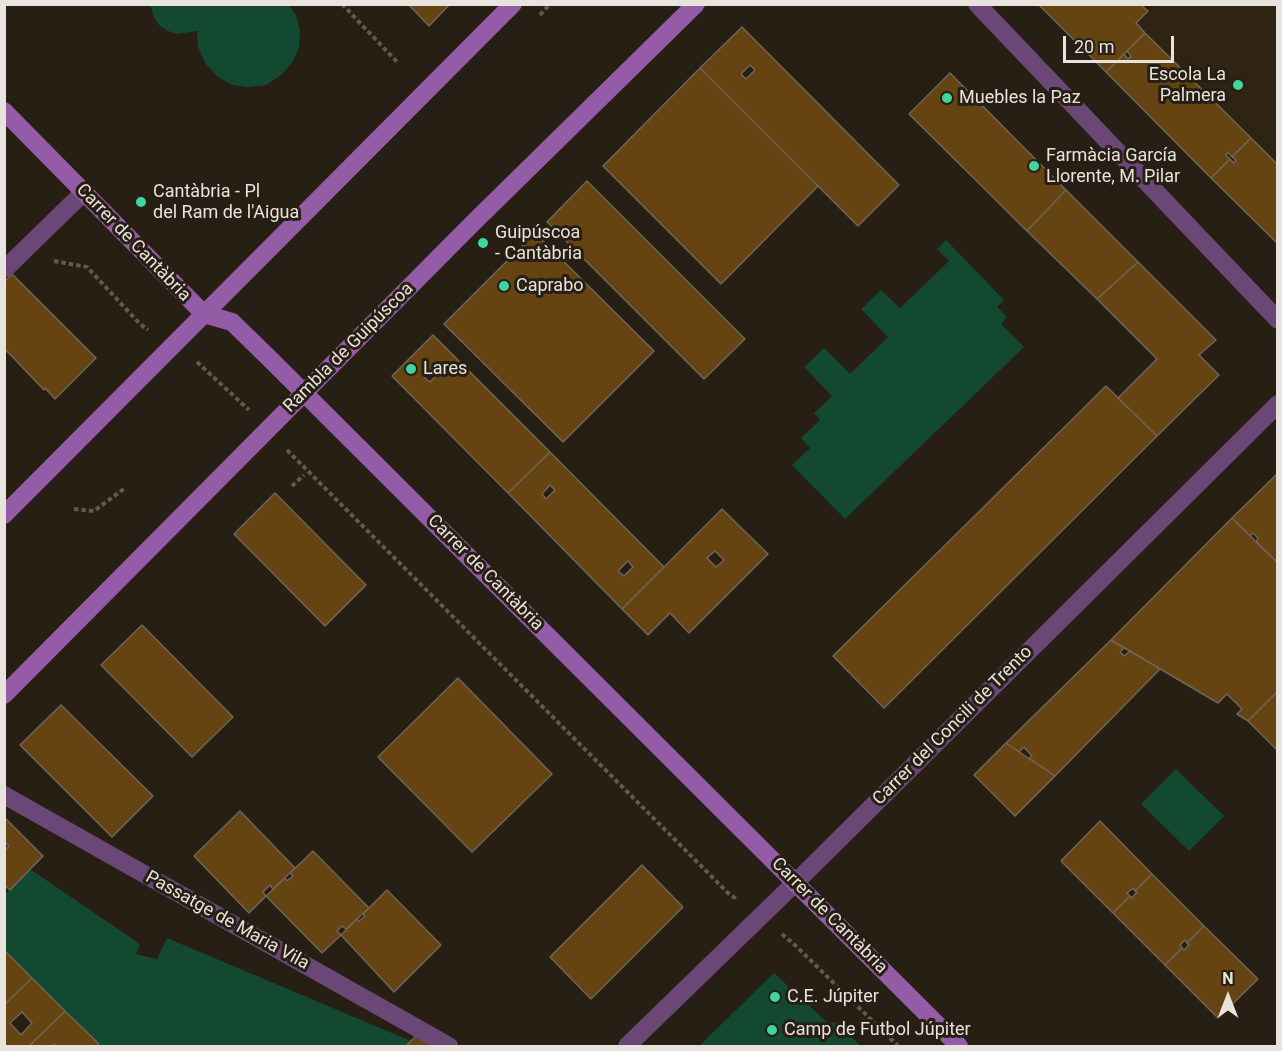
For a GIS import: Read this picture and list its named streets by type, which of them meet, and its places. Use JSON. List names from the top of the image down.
{
  "streets": {
    "street": [
      "Carrer de Cantàbria",
      "Rambla de Guipúscoa",
      "Carrer del Concili de Trento",
      "Passatge de Maria Vila"
    ]
  },
  "crossings": [
    ["Carrer de Cantàbria", "Rambla de Guipúscoa"],
    ["Carrer de Cantàbria", "Carrer del Concili de Trento"]
  ],
  "places": [
    "Escola La Palmera",
    "Muebles la Paz",
    "Farmàcia García Llorente, M. Pilar",
    "Cantàbria - Pl del Ram de l'Aigua",
    "Guipúscoa - Cantàbria",
    "Caprabo",
    "Lares",
    "C.E. Júpiter",
    "Camp de Futbol Júpiter"
  ],
  "scale_bar": "20 m",
  "north": "top"
}
